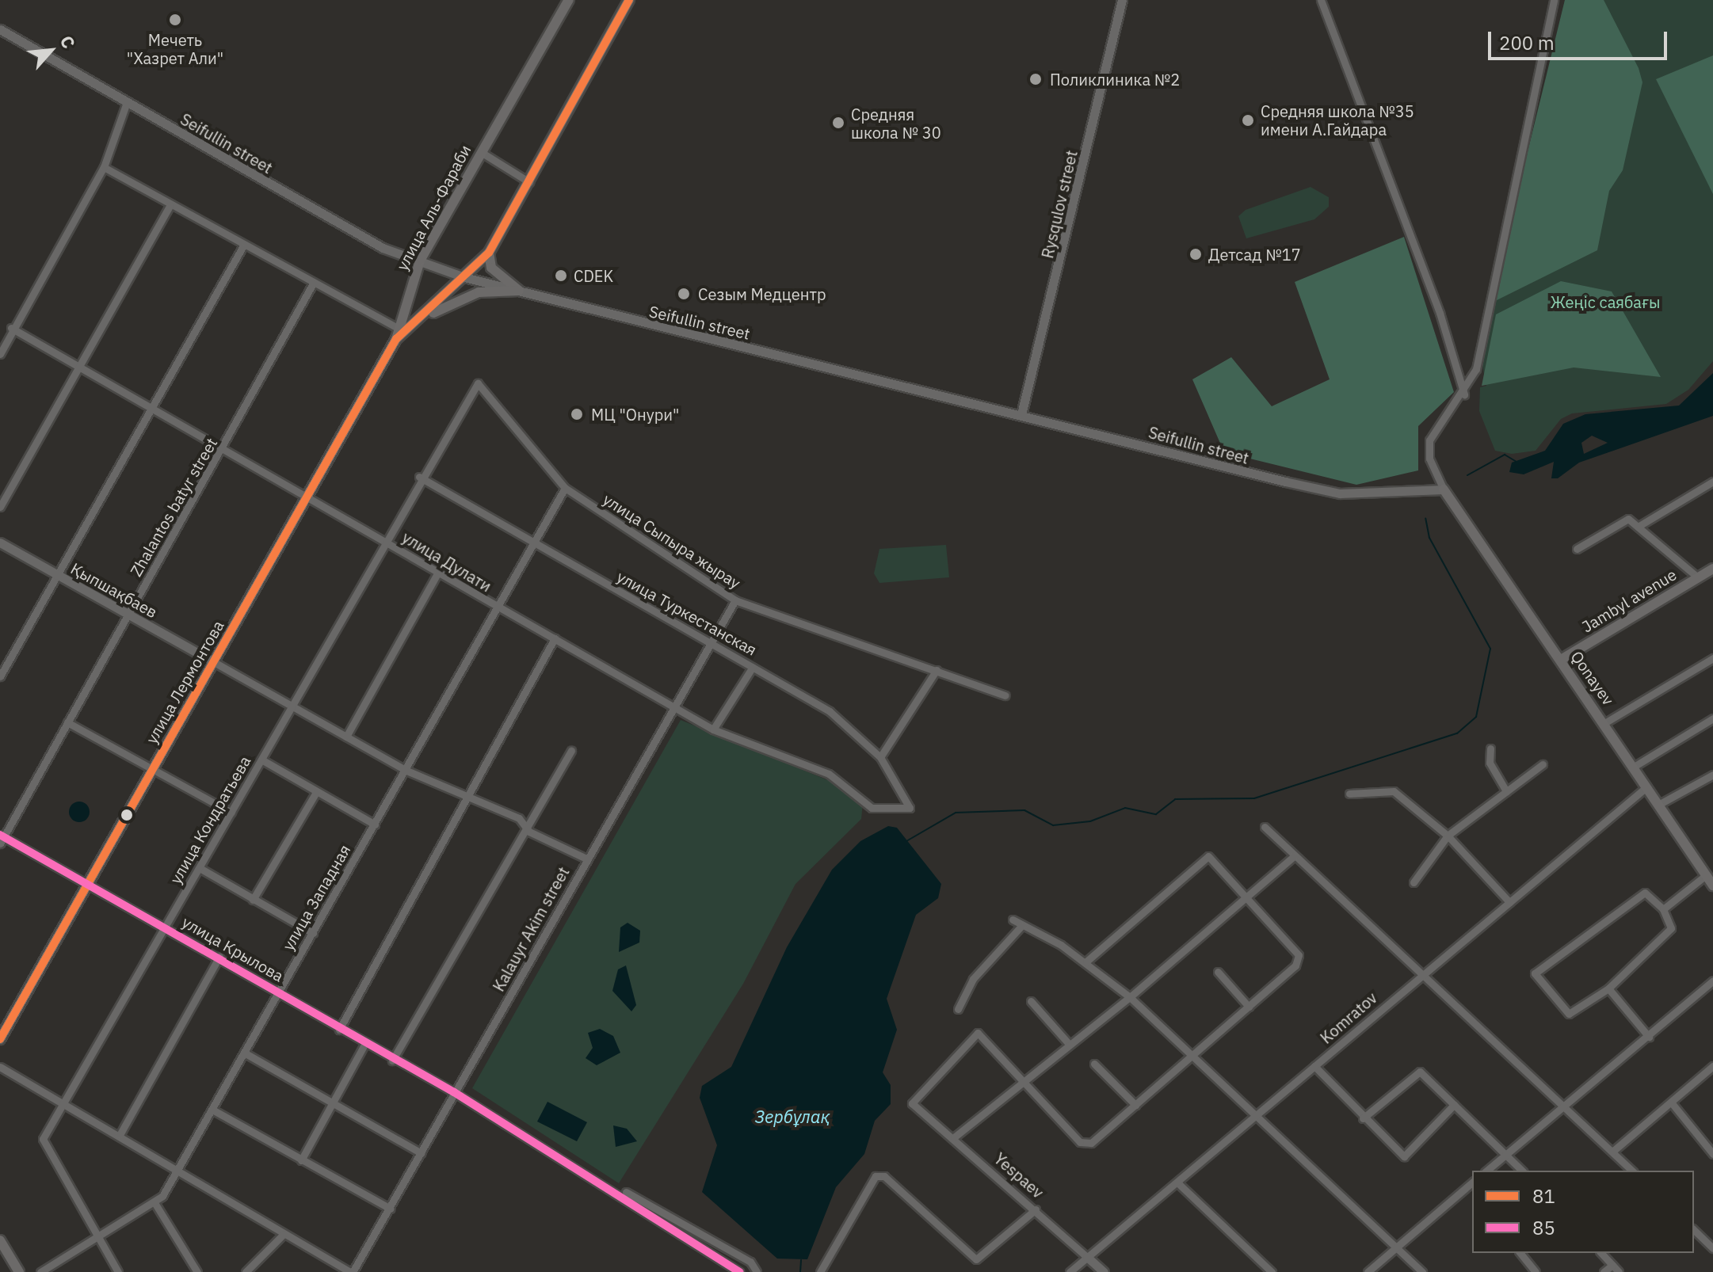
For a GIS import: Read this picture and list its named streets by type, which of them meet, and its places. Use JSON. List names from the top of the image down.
{
  "streets": {
    "main road": [
      "улица Аль-Фараби",
      "Jambyl avenue",
      "Qonayev",
      "улица Лермонтова"
    ],
    "street": [
      "Seifullin street",
      "Rysqulov street",
      "Zhalantos batyr street",
      "улица Сыпыра жырау",
      "улица Дулати",
      "Қыпшақбаев",
      "улица Туркестанская",
      "улица Кондратьева",
      "улица Западная",
      "Kalauyr Akim street",
      "улица Крылова",
      "Komratov",
      "Yespaev"
    ]
  },
  "crossings": [
    ["Seifullin street", "Rysqulov street"],
    ["Seifullin street", "улица Аль-Фараби"],
    ["Seifullin street", "Qonayev"],
    ["улица Аль-Фараби", "улица Лермонтова"],
    ["Zhalantos batyr street", "улица Дулати"],
    ["Zhalantos batyr street", "Қыпшақбаев"],
    ["Zhalantos batyr street", "улица Крылова"],
    ["улица Сыпыра жырау", "улица Кондратьева"],
    ["улица Сыпыра жырау", "улица Западная"],
    ["улица Сыпыра жырау", "Kalauyr Akim street"],
    ["улица Дулати", "улица Туркестанская"],
    ["улица Дулати", "улица Лермонтова"],
    ["улица Дулати", "улица Кондратьева"],
    ["улица Дулати", "улица Западная"],
    ["улица Дулати", "Kalauyr Akim street"],
    ["Қыпшақбаев", "улица Лермонтова"],
    ["Jambyl avenue", "Qonayev"],
    ["улица Туркестанская", "улица Кондратьева"],
    ["улица Туркестанская", "улица Западная"],
    ["улица Туркестанская", "Kalauyr Akim street"],
    ["Qonayev", "Komratov"],
    ["улица Лермонтова", "улица Крылова"],
    ["улица Кондратьева", "улица Западная"],
    ["улица Кондратьева", "улица Крылова"],
    ["улица Западная", "улица Крылова"],
    ["Kalauyr Akim street", "улица Крылова"],
    ["Komratov", "Yespaev"]
  ],
  "water": ["Зербұлақ"],
  "parks": ["Жеңіс саябағы"],
  "places": [
    "Мечеть \"Хазрет Али\"",
    "Поликлиника №2",
    "Средняя школа №35 имени А.Гайдара",
    "Средняя школа № 30",
    "Детсад №17",
    "CDEK",
    "Сезым Медцентр",
    "МЦ \"Онури\""
  ],
  "lines": ["transit line 81", "transit line 85"],
  "legend": ["81", "85"],
  "scale_bar": "200 m",
  "north": "top right"
}
